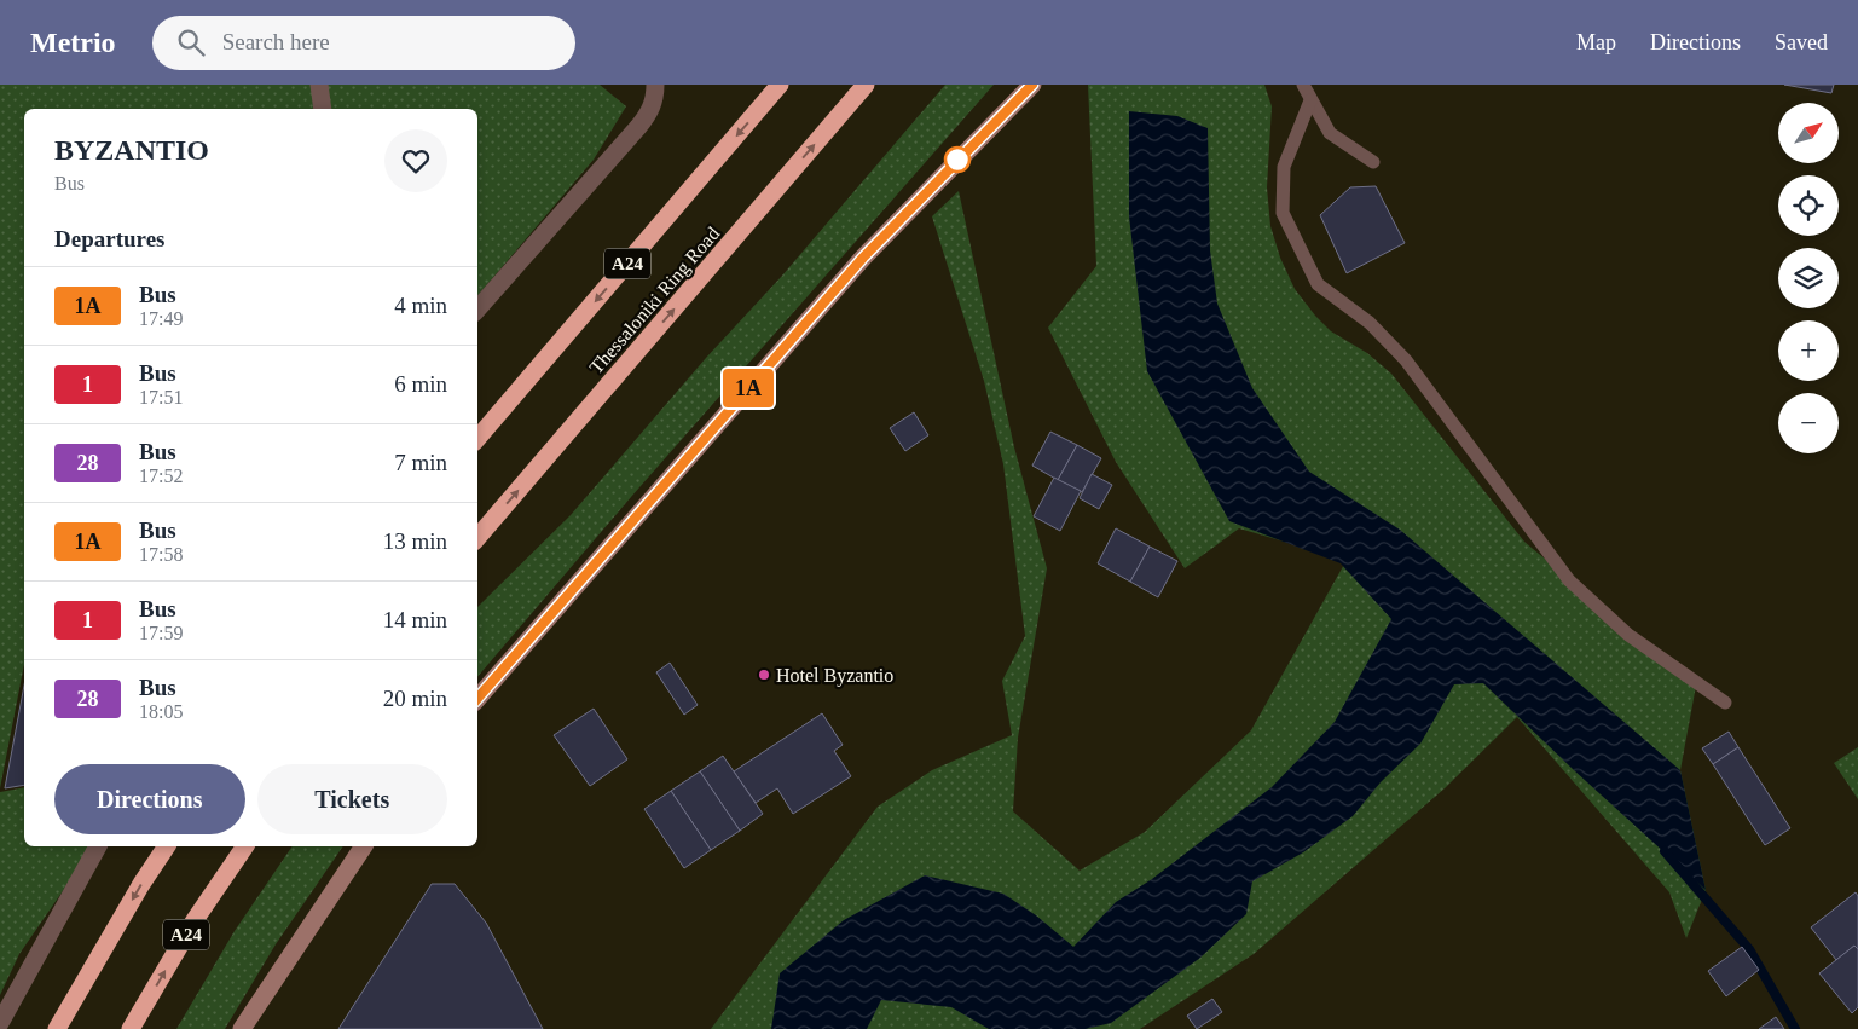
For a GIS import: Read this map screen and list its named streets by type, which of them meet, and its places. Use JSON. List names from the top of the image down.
{
  "streets": {
    "highway": ["Α24", "Thessaloniki Ring Road"]
  },
  "places": ["Hotel Byzantio"],
  "lines": ["bus line 1Α"],
  "north": "top right",
  "page": {
    "header": "Metrio",
    "search": "Search here",
    "nav": ["Map", "Directions", "Saved"],
    "on_map": "1Α",
    "map_buttons": ["+", "−"],
    "heading": [
      ["ΒΥΖΑΝΤΙΟ", "Bus"],
      "Departures"
    ],
    "list": [
      {
        "mark": "1Α",
        "name": "Bus",
        "note": "17:49",
        "value": "4 min"
      },
      {
        "mark": "1",
        "name": "Bus",
        "note": "17:51",
        "value": "6 min"
      },
      {
        "mark": "28",
        "name": "Bus",
        "note": "17:52",
        "value": "7 min"
      },
      {
        "mark": "1Α",
        "name": "Bus",
        "note": "17:58",
        "value": "13 min"
      },
      {
        "mark": "1",
        "name": "Bus",
        "note": "17:59",
        "value": "14 min"
      },
      {
        "mark": "28",
        "name": "Bus",
        "note": "18:05",
        "value": "20 min"
      }
    ],
    "buttons": ["Directions", "Tickets"]
  }
}
